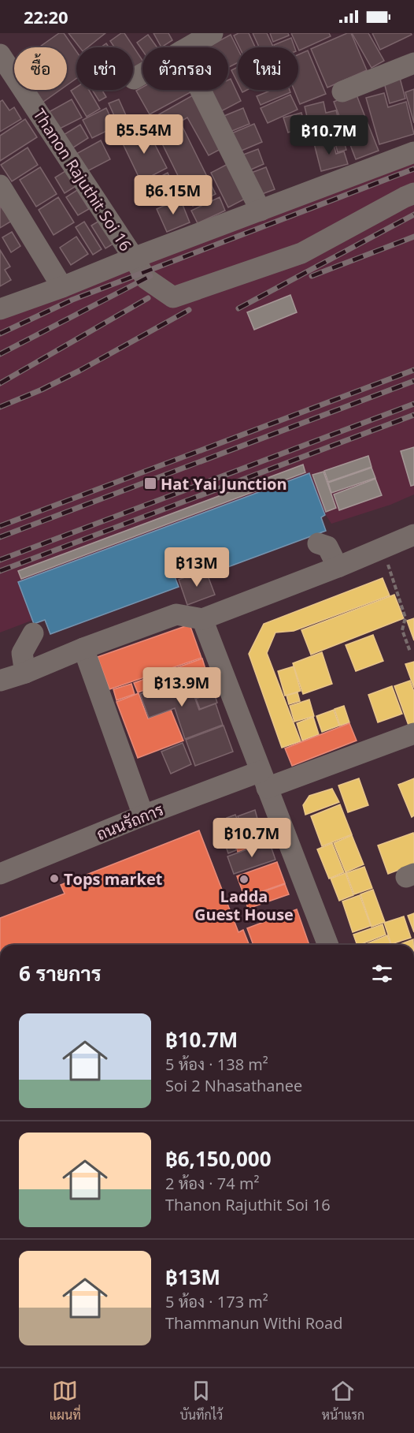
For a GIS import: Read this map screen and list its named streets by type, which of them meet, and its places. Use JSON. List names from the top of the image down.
{
  "streets": {
    "street": ["Thanon Rajuthit Soi 16", "ถนนรัถการ"]
  },
  "places": {
    "transit": ["Hat Yai Junction"],
    "other": ["Tops market", "Ladda Guest House"]
  },
  "page": {
    "status": "22:20",
    "chip": [
      "ซื้อ",
      "เช่า",
      "ตัวกรอง",
      "ใหม่"
    ],
    "price": [
      "฿5.54M",
      "฿10.7M",
      "฿6.15M",
      "฿13M",
      "฿13.9M",
      "฿10.7M"
    ],
    "heading": "6 รายการ",
    "list": [
      {
        "name": "฿10.7M",
        "note": "5 ห้อง · 138 m² · Soi 2 Nhasathanee"
      },
      {
        "name": "฿6,150,000",
        "note": "2 ห้อง · 74 m² · Thanon Rajuthit Soi 16"
      },
      {
        "name": "฿13M",
        "note": "5 ห้อง · 173 m² · Thammanun Withi Road"
      }
    ],
    "tabs": ["แผนที่", "บันทึกไว้", "หน้าแรก"]
  }
}
